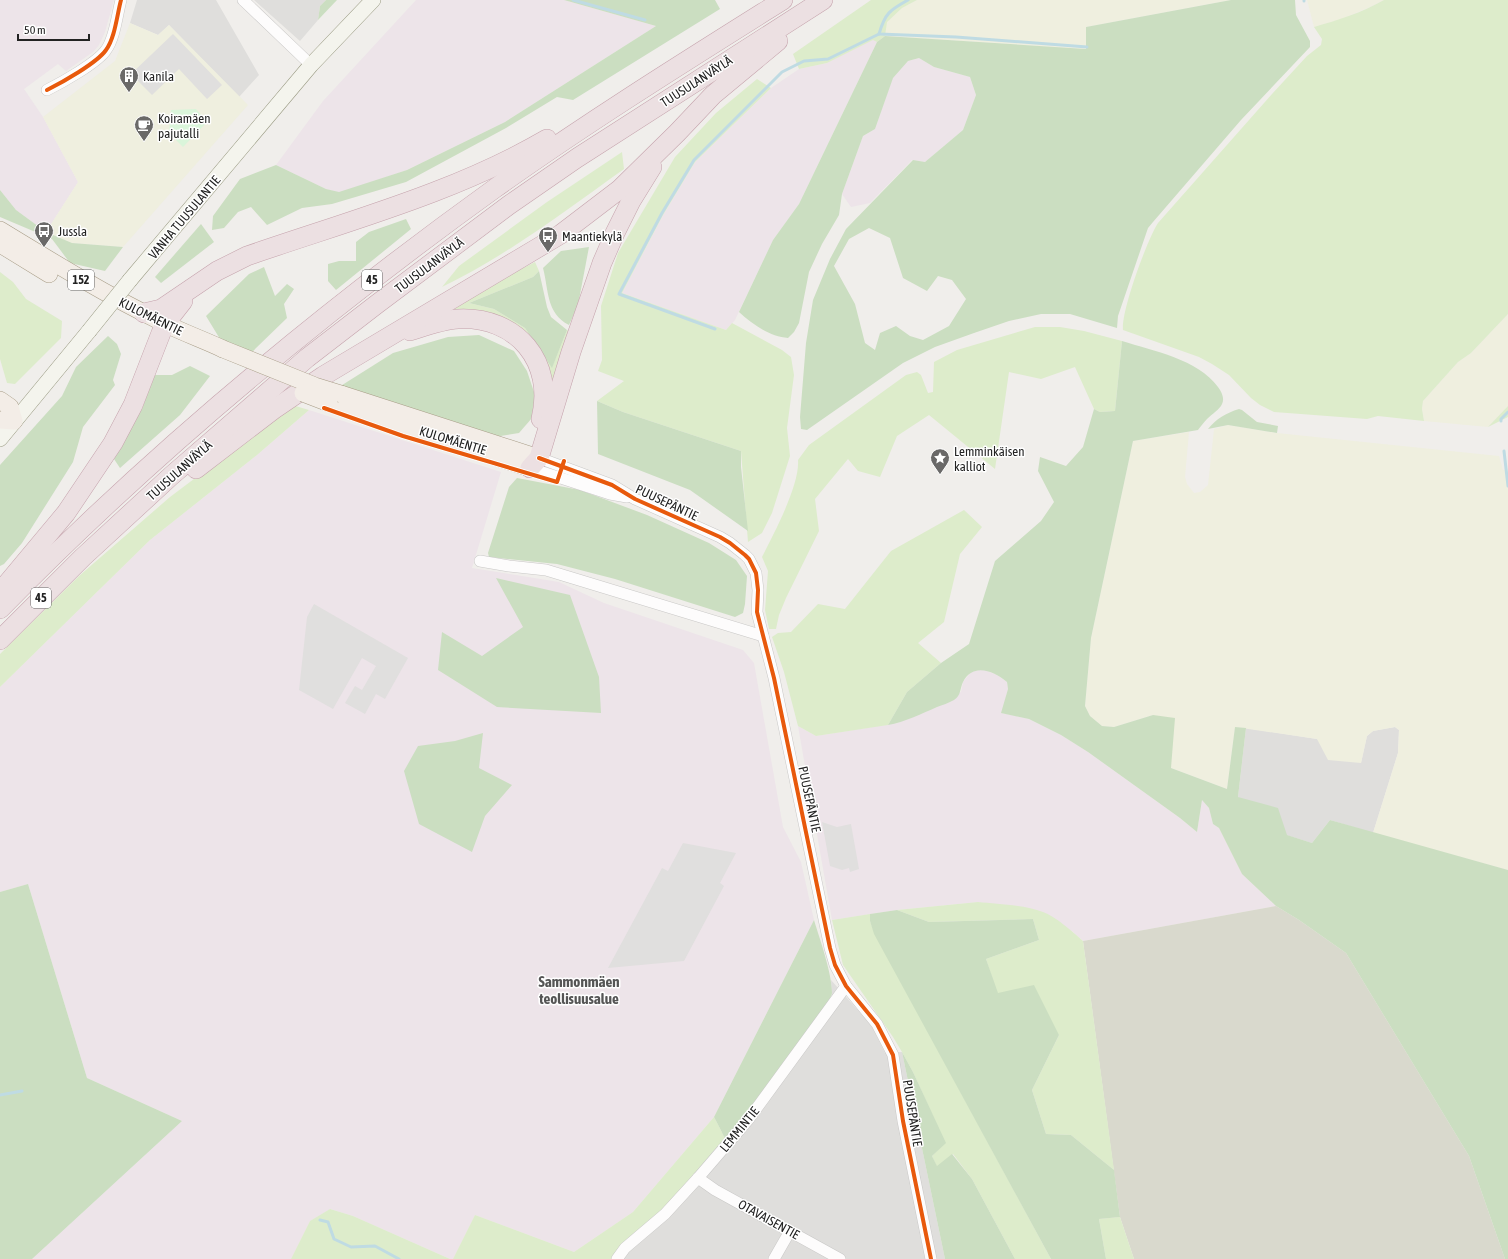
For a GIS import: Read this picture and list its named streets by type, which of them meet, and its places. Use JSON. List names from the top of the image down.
{
  "streets": {
    "highway": ["TUUSULANVÄYLÄ", "45"],
    "main road": ["VANHA TUUSULANTIE", "152", "KULOMÄENTIE"],
    "street": ["PUUSEPÄNTIE", "LEMMINTIE", "OTAVAISENTIE"]
  },
  "crossings": [
    ["KULOMÄENTIE", "PUUSEPÄNTIE"],
    ["PUUSEPÄNTIE", "LEMMINTIE"],
    ["LEMMINTIE", "OTAVAISENTIE"]
  ],
  "districts": ["Sammonmäen teollisuusalue"],
  "places": {
    "building": ["Kanila"],
    "cafe": ["Koiramäen pajutalli"],
    "bus stop": ["Jussla", "Maantiekylä"],
    "place": ["Lemminkäisen kalliot"]
  },
  "scale_bar": "50 m"
}
